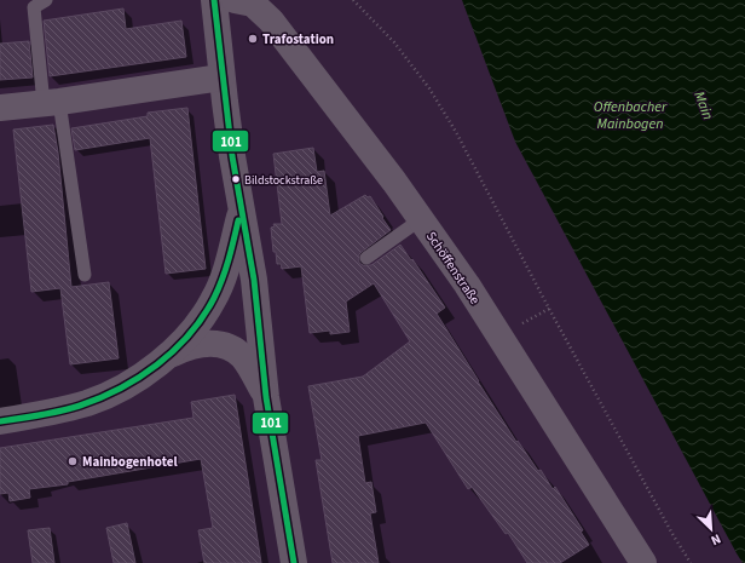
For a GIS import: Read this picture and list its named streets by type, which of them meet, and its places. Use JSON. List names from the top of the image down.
{
  "streets": {
    "street": ["Schöffenstraße"]
  },
  "water": ["Main", "Offenbacher Mainbogen"],
  "places": ["Trafostation", "Bildstockstraße", "Mainbogenhotel"],
  "lines": ["transit line 101"],
  "north": "bottom right"
}
